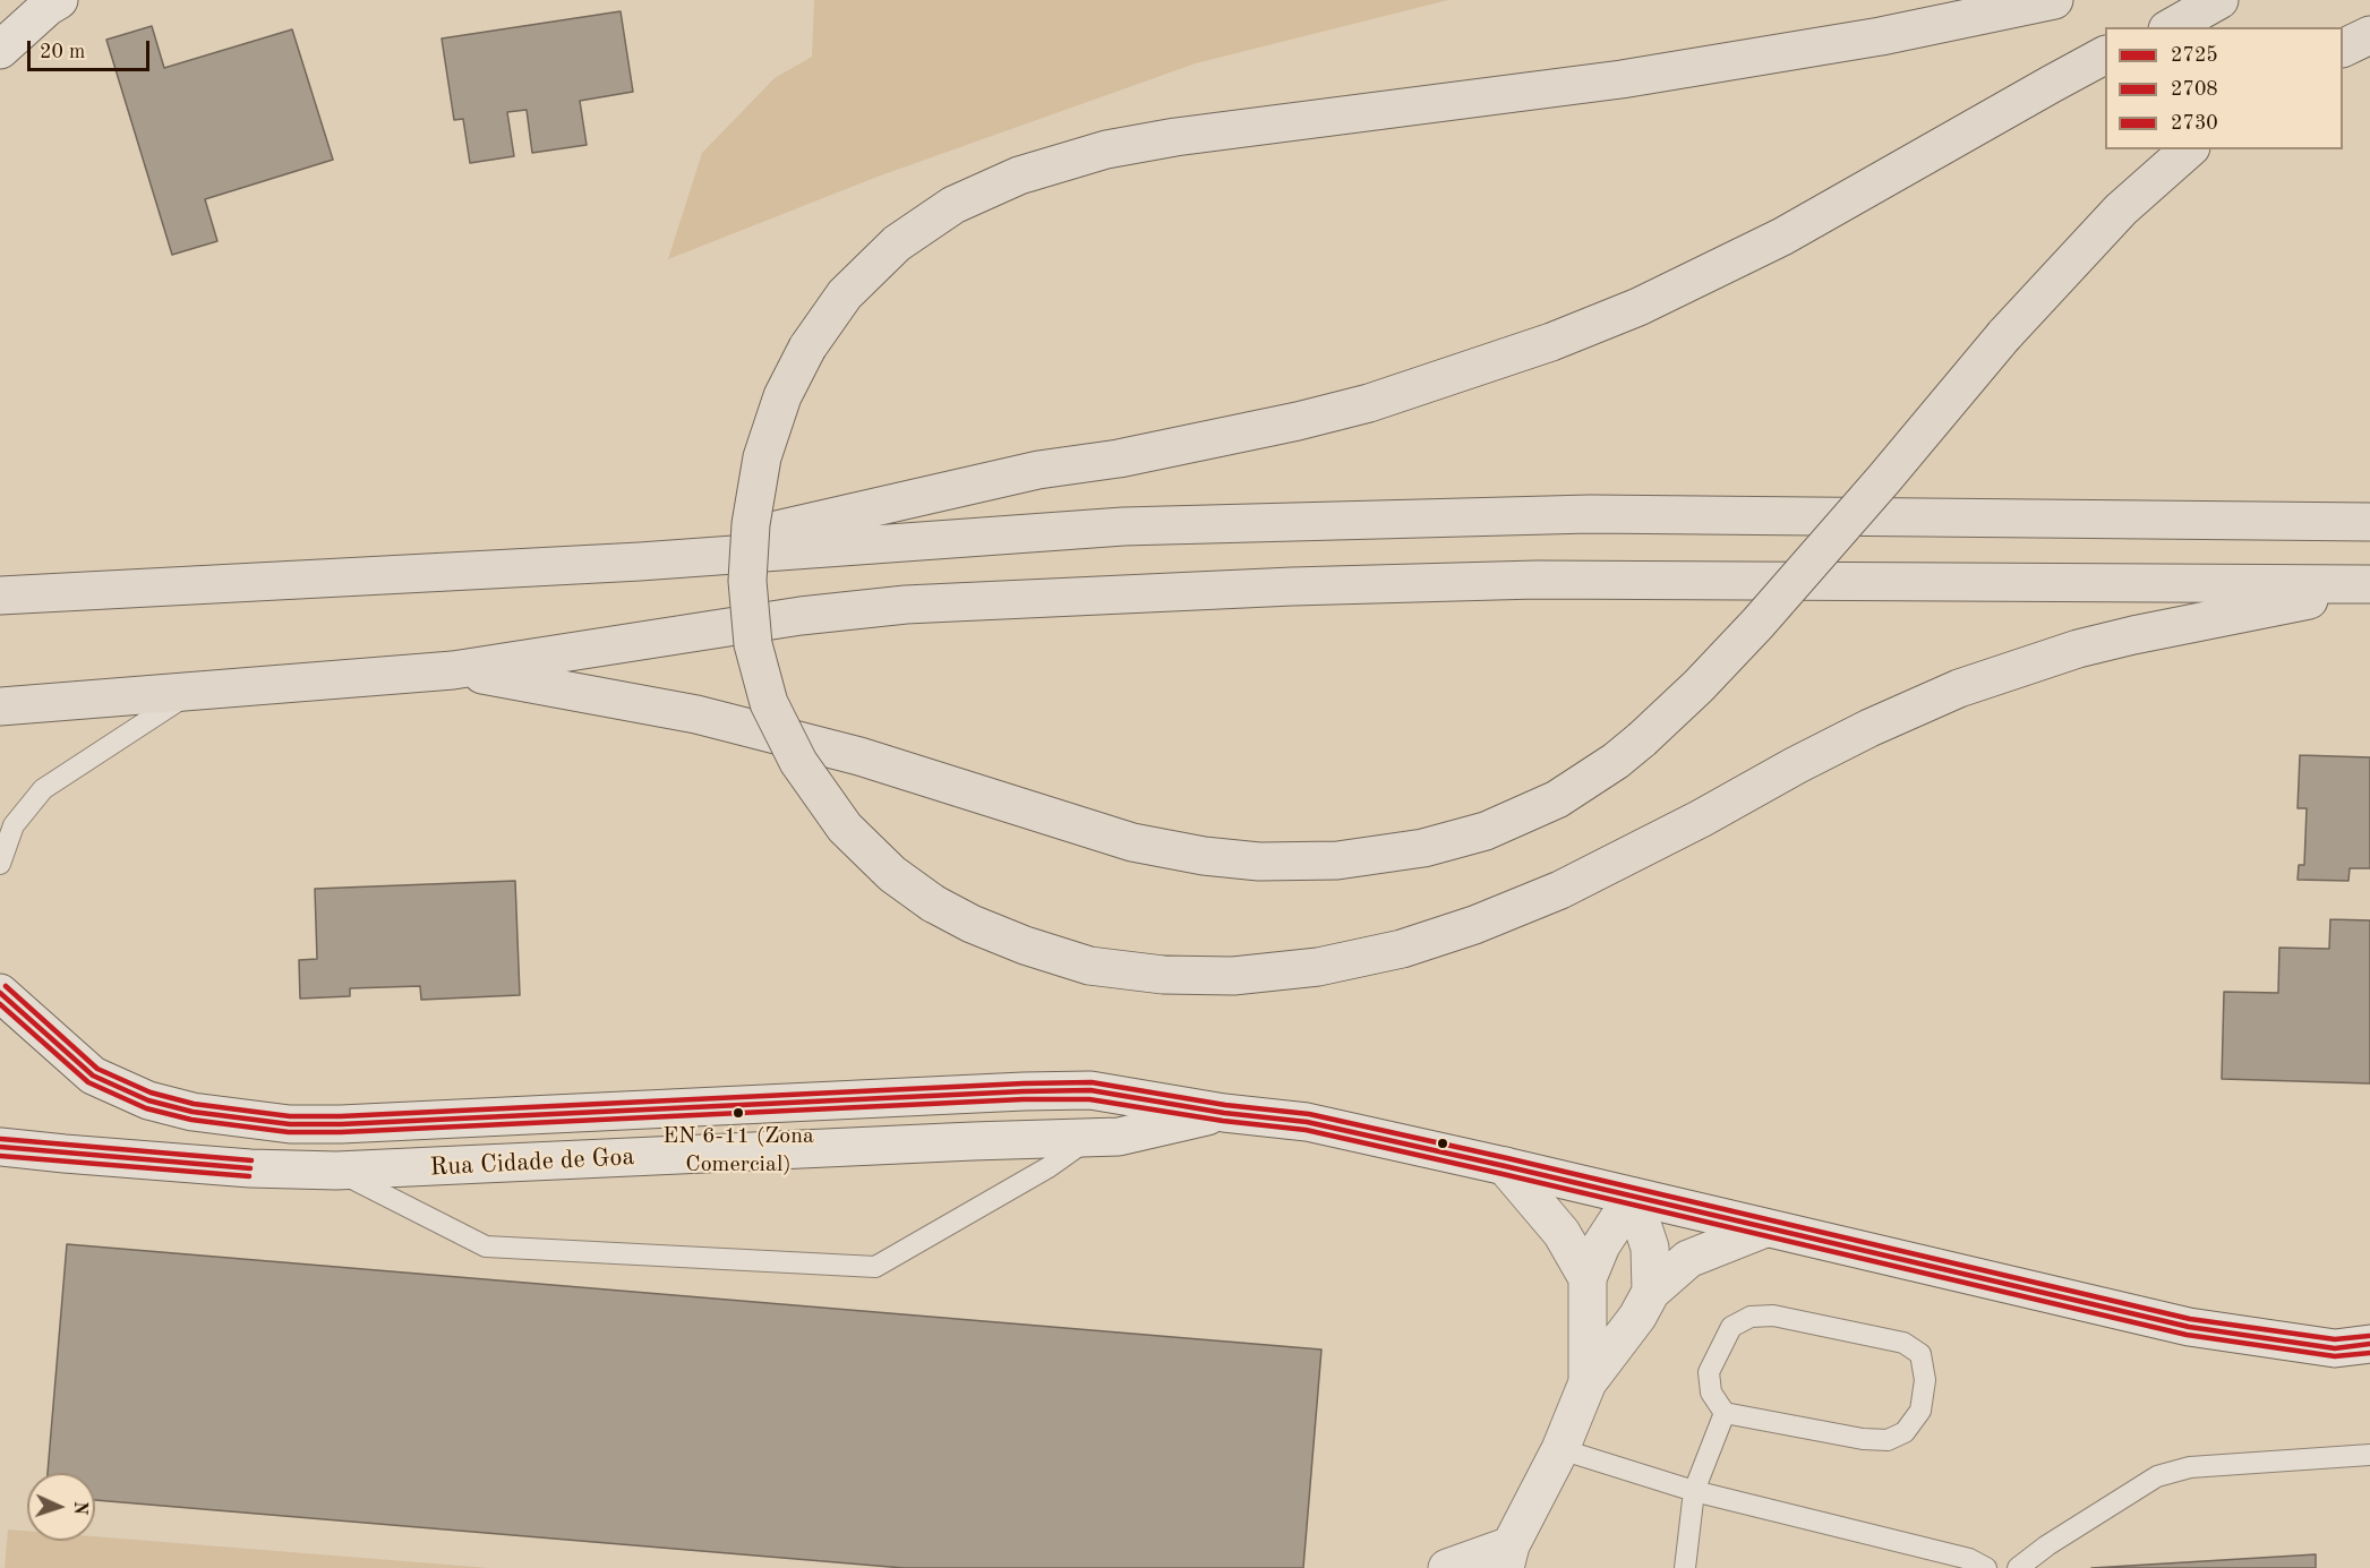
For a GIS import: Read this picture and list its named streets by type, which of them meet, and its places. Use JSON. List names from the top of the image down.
{
  "streets": {
    "street": ["Rua Cidade de Goa"]
  },
  "places": ["EN 6-11 (Zona Comercial)"],
  "lines": ["transit line 2730", "transit line 2725", "transit line 2708"],
  "legend": ["2725", "2708", "2730"],
  "scale_bar": "20 m",
  "north": "right"
}
